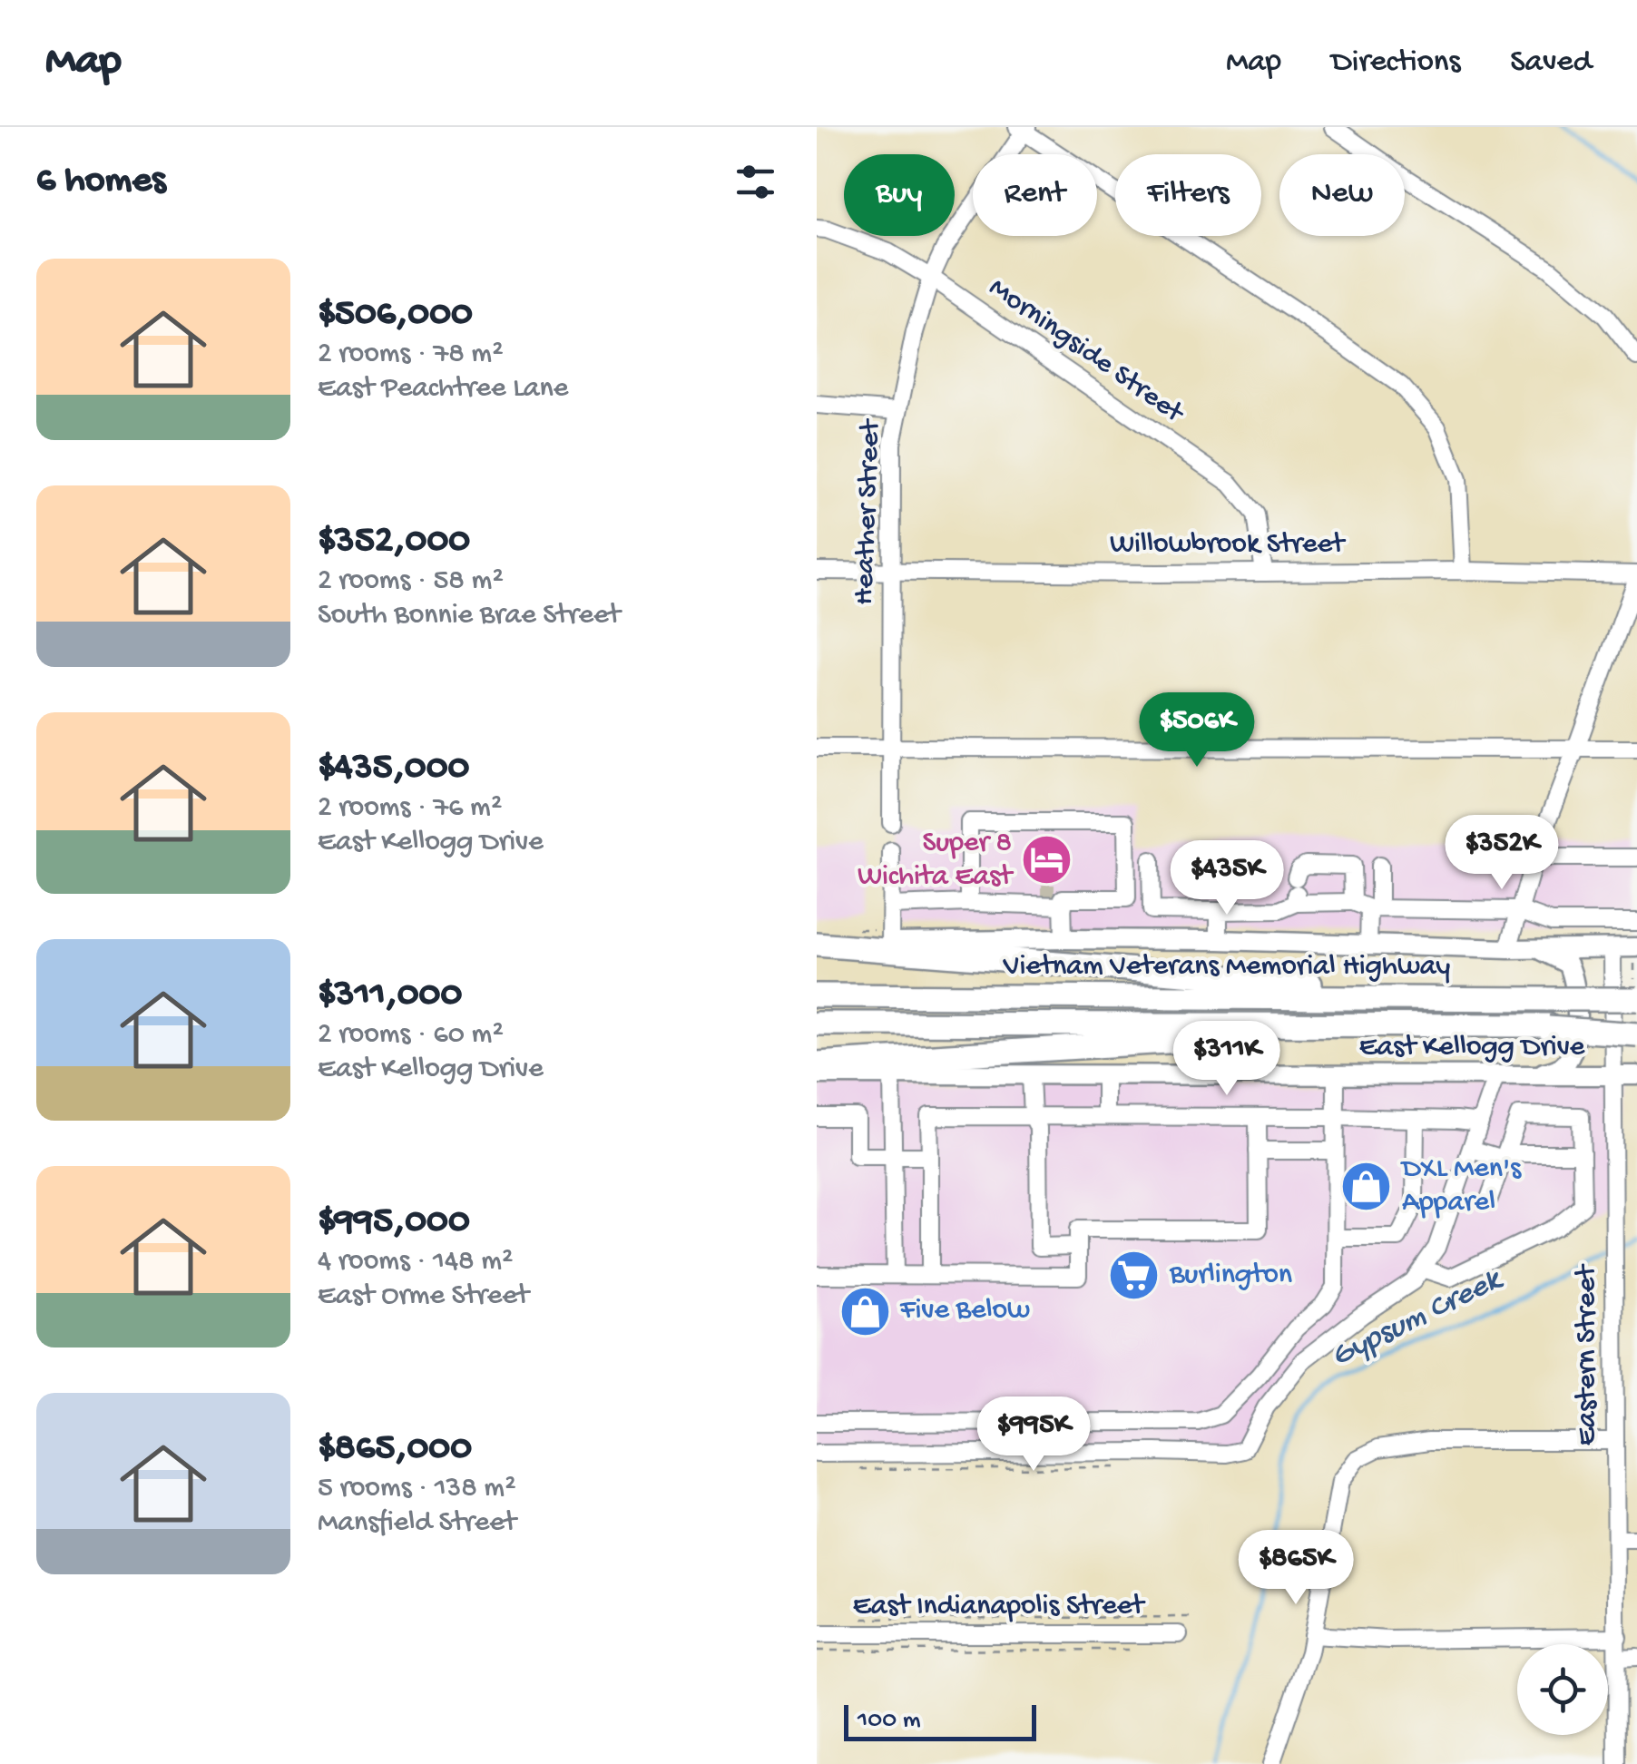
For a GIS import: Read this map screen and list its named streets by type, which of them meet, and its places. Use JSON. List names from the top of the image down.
{
  "streets": {
    "highway": ["Vietnam Veterans Memorial Highway"],
    "main road": ["East Kellogg Drive"],
    "street": [
      "Morningside Street",
      "Heather Street",
      "Willowbrook Street",
      "Eastern Street",
      "East Indianapolis Street"
    ]
  },
  "crossings": [
    ["Morningside Street", "Heather Street"],
    ["Morningside Street", "Willowbrook Street"],
    ["Heather Street", "Willowbrook Street"],
    ["East Kellogg Drive", "Eastern Street"]
  ],
  "water": ["Gypsum Creek"],
  "places": {
    "hotel": ["Super 8 Wichita East"],
    "shop": ["DXL Men's Apparel", "Five Below"],
    "supermarket": ["Burlington"]
  },
  "scale_bar": "100 m",
  "page": {
    "header": "Map",
    "nav": ["Map", "Directions", "Saved"],
    "heading": "6 homes",
    "chip": [
      "Buy",
      "Rent",
      "Filters",
      "New"
    ],
    "list": [
      {
        "name": "$506,000",
        "note": "2 rooms · 78 m² · East Peachtree Lane"
      },
      {
        "name": "$352,000",
        "note": "2 rooms · 58 m² · South Bonnie Brae Street"
      },
      {
        "name": "$435,000",
        "note": "2 rooms · 76 m² · East Kellogg Drive"
      },
      {
        "name": "$311,000",
        "note": "2 rooms · 60 m² · East Kellogg Drive"
      },
      {
        "name": "$995,000",
        "note": "4 rooms · 148 m² · East Orme Street"
      },
      {
        "name": "$865,000",
        "note": "5 rooms · 138 m² · Mansfield Street"
      }
    ],
    "price": [
      "$506K",
      "$352K",
      "$435K",
      "$311K",
      "$995K",
      "$865K"
    ],
    "scale": "100 m"
  }
}
